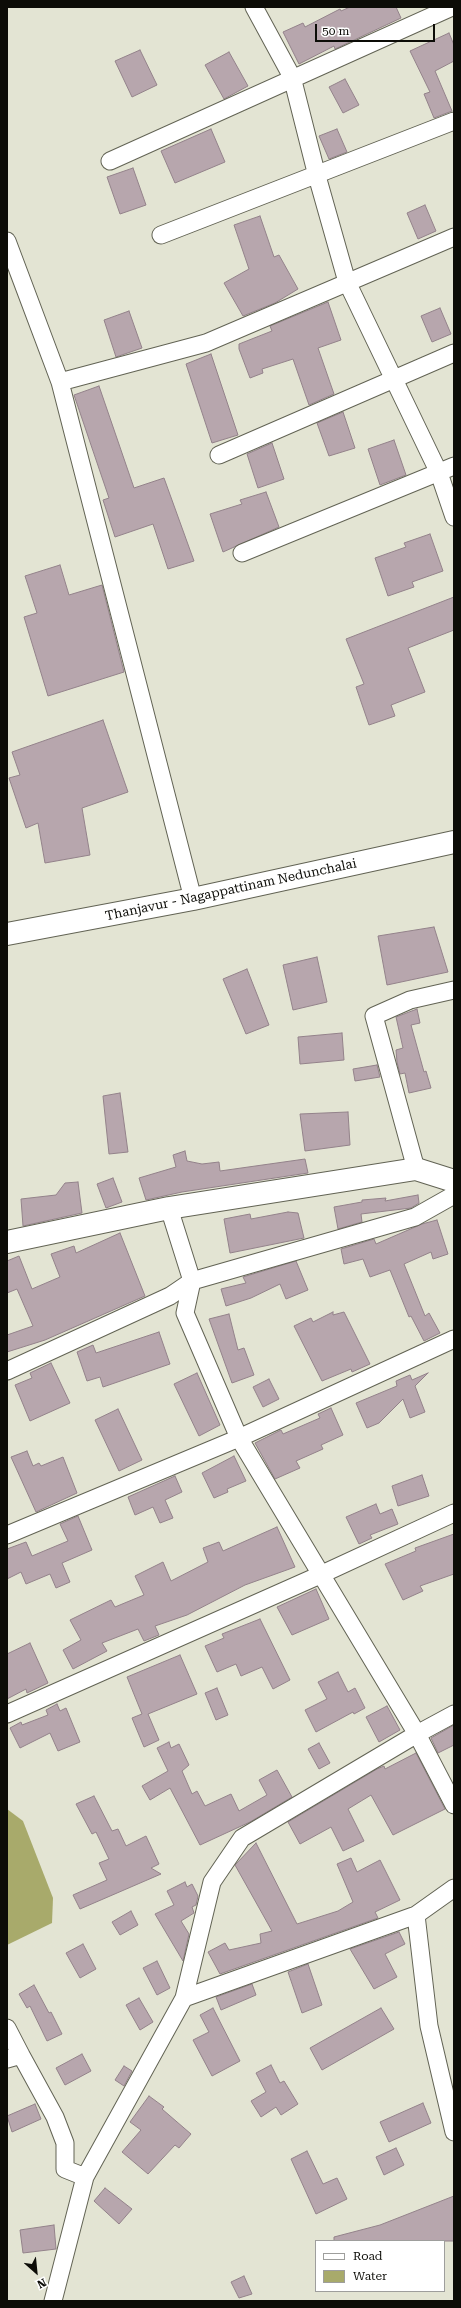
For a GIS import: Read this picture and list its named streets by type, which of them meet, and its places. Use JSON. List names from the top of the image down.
{
  "streets": {
    "main road": ["Thanjavur - Nagappattinam Nedunchalai"]
  },
  "legend": ["Road", "Water"],
  "scale_bar": "50 m",
  "north": "bottom right"
}
